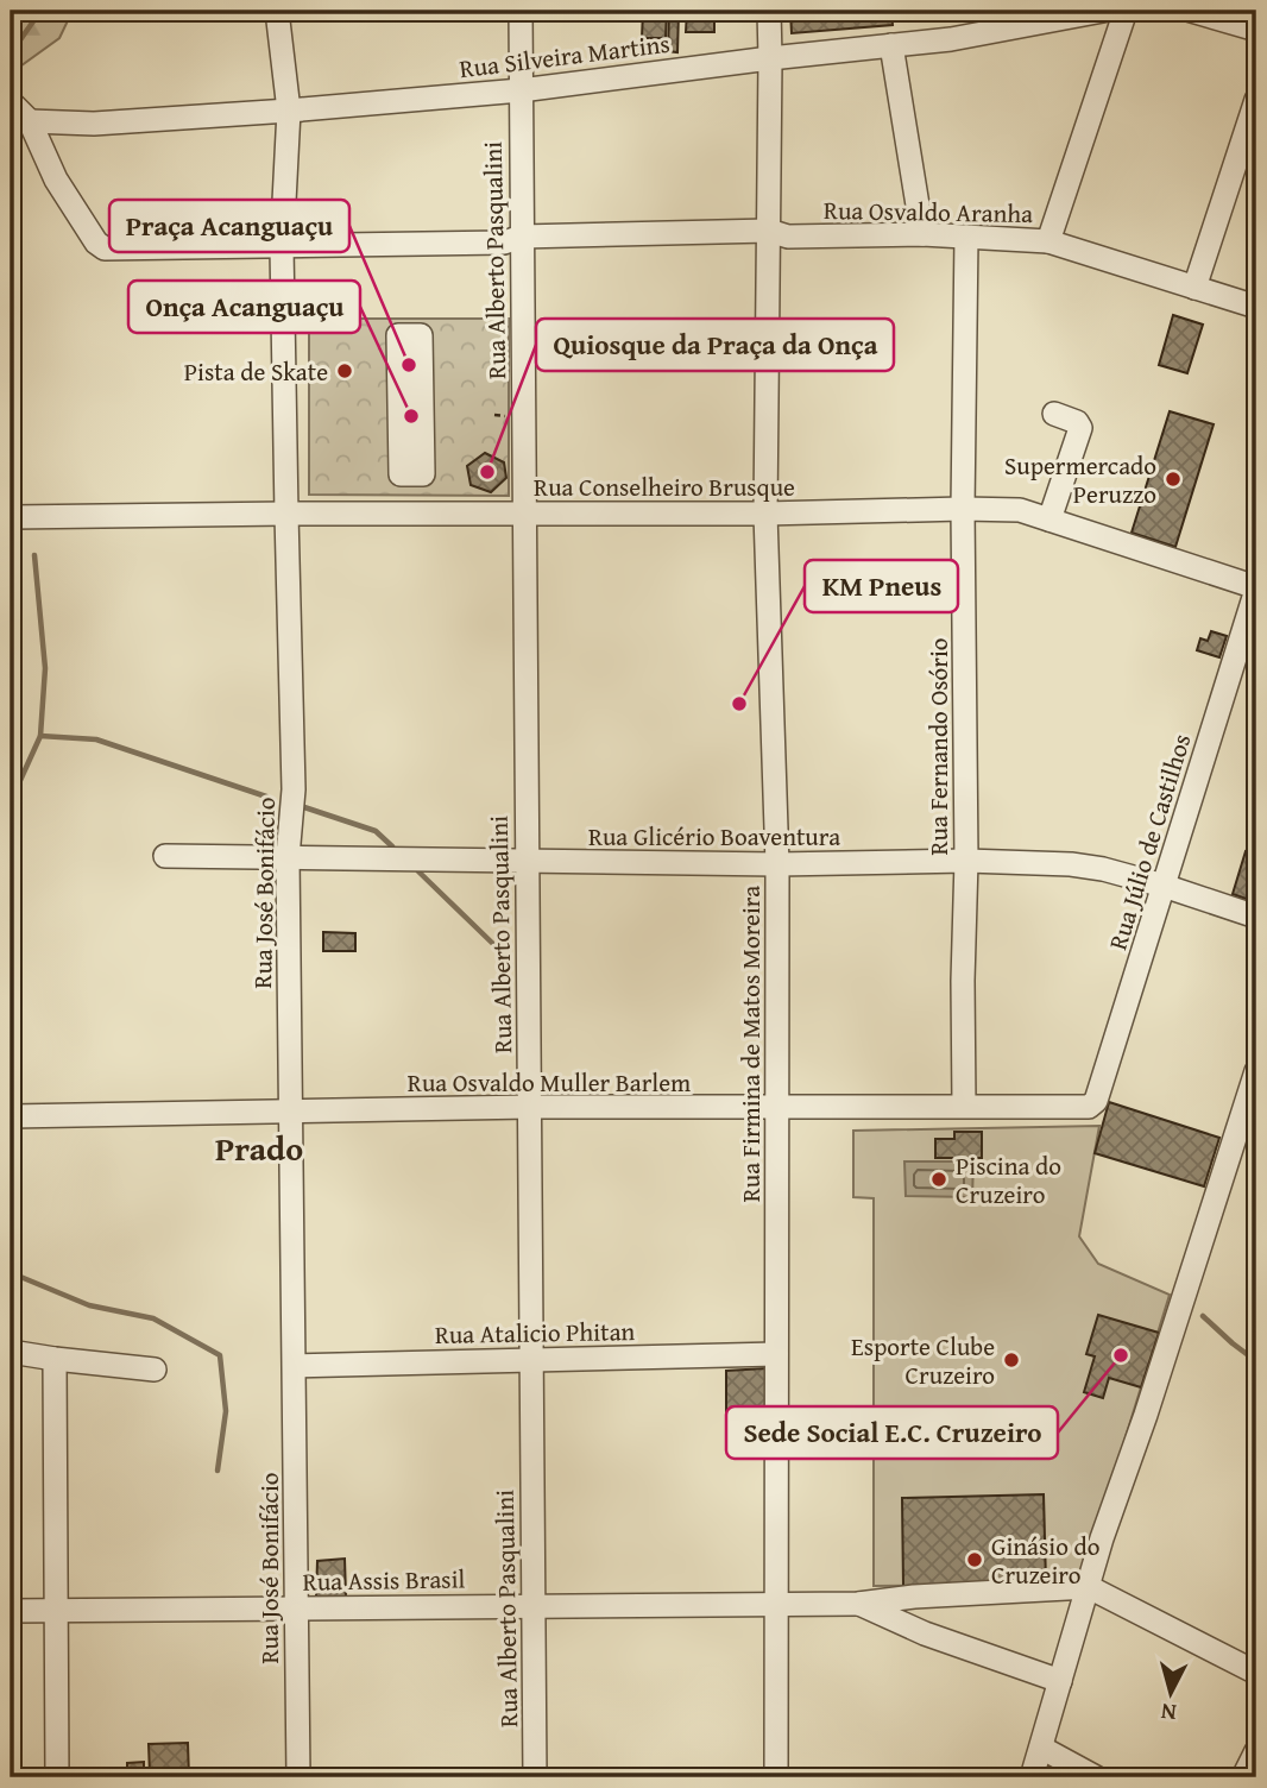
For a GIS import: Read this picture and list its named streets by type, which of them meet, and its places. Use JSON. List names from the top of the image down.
{
  "streets": {
    "street": [
      "Rua Silveira Martins",
      "Rua Osvaldo Aranha",
      "Rua Alberto Pasqualini",
      "Rua Conselheiro Brusque",
      "Rua Fernando Osório",
      "Rua Glicério Boaventura",
      "Rua Júlio de Castilhos",
      "Rua José Bonifácio",
      "Rua Firmina de Matos Moreira",
      "Rua Osvaldo Muller Barlem",
      "Rua Atalicio Phitan",
      "Rua Assis Brasil"
    ]
  },
  "crossings": [
    ["Rua Silveira Martins", "Rua Osvaldo Aranha"],
    ["Rua Silveira Martins", "Rua Alberto Pasqualini"],
    ["Rua Silveira Martins", "Rua José Bonifácio"],
    ["Rua Silveira Martins", "Rua Firmina de Matos Moreira"],
    ["Rua Osvaldo Aranha", "Rua Alberto Pasqualini"],
    ["Rua Osvaldo Aranha", "Rua Fernando Osório"],
    ["Rua Osvaldo Aranha", "Rua José Bonifácio"],
    ["Rua Osvaldo Aranha", "Rua Firmina de Matos Moreira"],
    ["Rua Alberto Pasqualini", "Rua Conselheiro Brusque"],
    ["Rua Alberto Pasqualini", "Rua Glicério Boaventura"],
    ["Rua Alberto Pasqualini", "Rua Osvaldo Muller Barlem"],
    ["Rua Alberto Pasqualini", "Rua Atalicio Phitan"],
    ["Rua Alberto Pasqualini", "Rua Assis Brasil"],
    ["Rua Conselheiro Brusque", "Rua Fernando Osório"],
    ["Rua Conselheiro Brusque", "Rua Júlio de Castilhos"],
    ["Rua Conselheiro Brusque", "Rua José Bonifácio"],
    ["Rua Conselheiro Brusque", "Rua Firmina de Matos Moreira"],
    ["Rua Fernando Osório", "Rua Glicério Boaventura"],
    ["Rua Fernando Osório", "Rua Osvaldo Muller Barlem"],
    ["Rua Glicério Boaventura", "Rua Júlio de Castilhos"],
    ["Rua Glicério Boaventura", "Rua José Bonifácio"],
    ["Rua Glicério Boaventura", "Rua Firmina de Matos Moreira"],
    ["Rua Júlio de Castilhos", "Rua Osvaldo Muller Barlem"],
    ["Rua José Bonifácio", "Rua Osvaldo Muller Barlem"],
    ["Rua José Bonifácio", "Rua Atalicio Phitan"],
    ["Rua José Bonifácio", "Rua Assis Brasil"],
    ["Rua Firmina de Matos Moreira", "Rua Osvaldo Muller Barlem"],
    ["Rua Firmina de Matos Moreira", "Rua Atalicio Phitan"],
    ["Rua Firmina de Matos Moreira", "Rua Assis Brasil"]
  ],
  "districts": ["Prado"],
  "places": [
    "Praça Acanguaçu",
    "Pista de Skate",
    "Onça Acanguaçu",
    "Quiosque da Praça da Onça",
    "Supermercado Peruzzo",
    "KM Pneus",
    "Piscina do Cruzeiro",
    "Sede Social E.C. Cruzeiro",
    "Esporte Clube Cruzeiro",
    "Ginásio do Cruzeiro"
  ],
  "north": "bottom"
}
